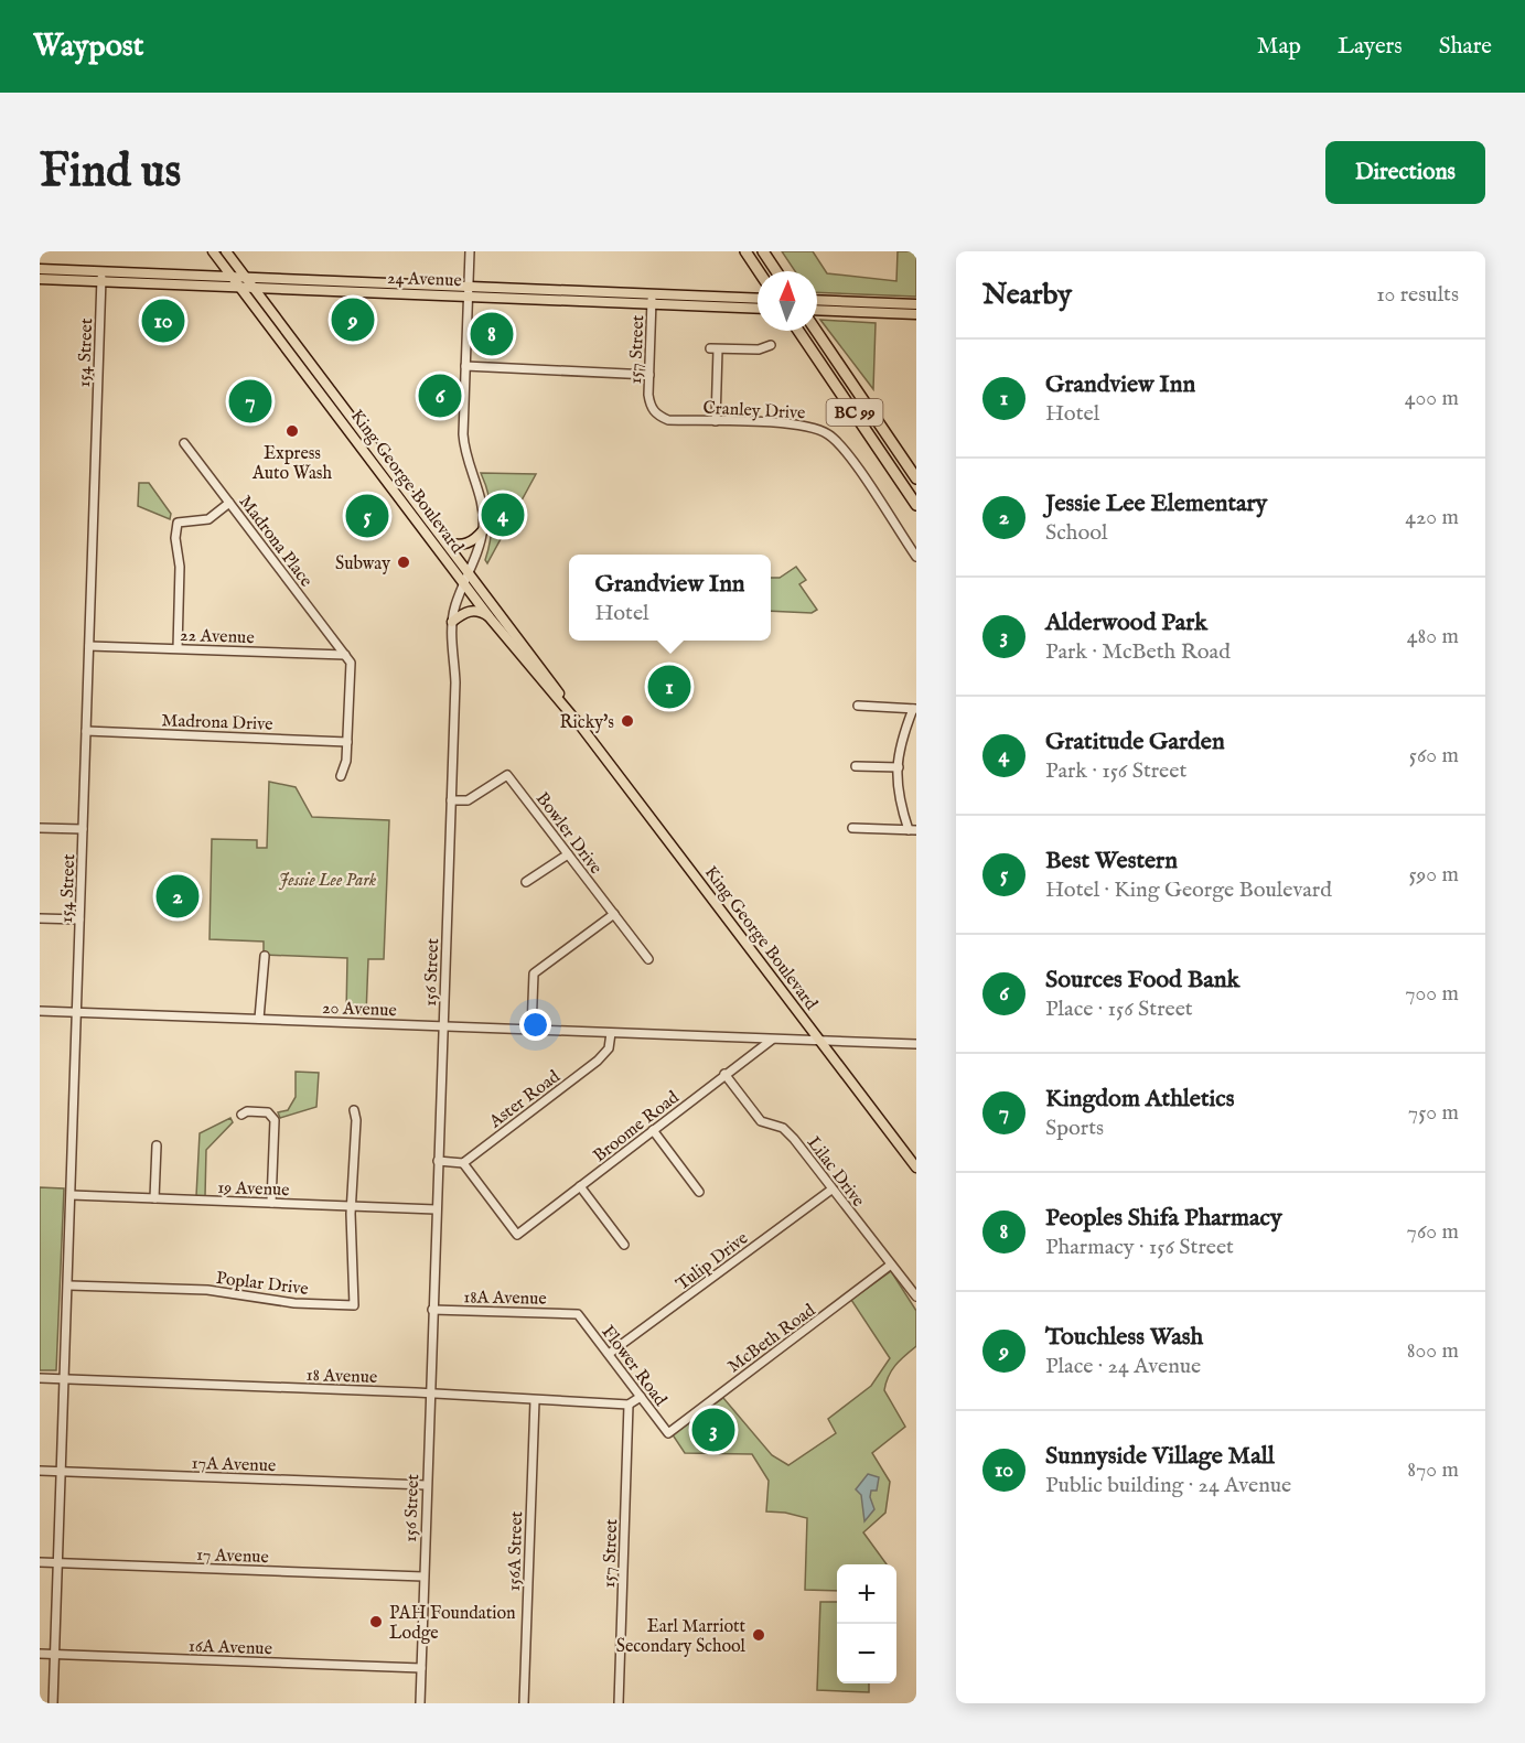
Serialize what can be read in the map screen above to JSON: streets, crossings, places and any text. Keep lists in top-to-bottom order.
{
  "streets": {
    "highway": ["BC 99"],
    "main road": ["24 Avenue", "King George Boulevard"],
    "street": [
      "157 Street",
      "154 Street",
      "Cranley Drive",
      "Madrona Place",
      "22 Avenue",
      "Madrona Drive",
      "Bowler Drive",
      "156 Street",
      "20 Avenue",
      "Aster Road",
      "Broome Road",
      "Lilac Drive",
      "19 Avenue",
      "Tulip Drive",
      "Poplar Drive",
      "18A Avenue",
      "McBeth Road",
      "Flower Road",
      "18 Avenue",
      "17A Avenue",
      "156A Street",
      "17 Avenue",
      "16A Avenue"
    ]
  },
  "crossings": [
    ["24 Avenue", "157 Street"],
    ["24 Avenue", "154 Street"],
    ["24 Avenue", "King George Boulevard"],
    ["24 Avenue", "156 Street"],
    ["157 Street", "Cranley Drive"],
    ["157 Street", "18 Avenue"],
    ["154 Street", "22 Avenue"],
    ["154 Street", "Madrona Drive"],
    ["154 Street", "20 Avenue"],
    ["154 Street", "19 Avenue"],
    ["154 Street", "Poplar Drive"],
    ["154 Street", "18 Avenue"],
    ["154 Street", "17A Avenue"],
    ["154 Street", "17 Avenue"],
    ["154 Street", "16A Avenue"],
    ["King George Boulevard", "156 Street"],
    ["King George Boulevard", "20 Avenue"],
    ["Madrona Place", "22 Avenue"],
    ["Bowler Drive", "156 Street"],
    ["156 Street", "20 Avenue"],
    ["156 Street", "19 Avenue"],
    ["156 Street", "18A Avenue"],
    ["156 Street", "18 Avenue"],
    ["156 Street", "17A Avenue"],
    ["156 Street", "17 Avenue"],
    ["156 Street", "16A Avenue"],
    ["20 Avenue", "Aster Road"],
    ["20 Avenue", "Broome Road"],
    ["Aster Road", "Broome Road"],
    ["Broome Road", "Lilac Drive"],
    ["Lilac Drive", "Tulip Drive"],
    ["Lilac Drive", "McBeth Road"],
    ["19 Avenue", "Poplar Drive"],
    ["Tulip Drive", "Flower Road"],
    ["18A Avenue", "Flower Road"],
    ["McBeth Road", "Flower Road"],
    ["18 Avenue", "156A Street"]
  ],
  "parks": ["Jessie Lee Park"],
  "places": [
    "Express Auto Wash",
    "Subway",
    "Ricky's",
    "PAH Foundation Lodge",
    "Earl Marriott Secondary School"
  ],
  "north": "top",
  "page": {
    "header": "Waypost",
    "nav": ["Map", "Layers", "Share"],
    "buttons": "Directions",
    "title": "Find us",
    "heading": ["Nearby", "10 results"],
    "pins": [
      "9",
      "10",
      "8",
      "6",
      "7",
      "4",
      "5",
      "1",
      "2",
      "3"
    ],
    "list": [
      {
        "mark": "1",
        "name": "Grandview Inn",
        "note": "Hotel",
        "value": "400 m"
      },
      {
        "mark": "2",
        "name": "Jessie Lee Elementary",
        "note": "School",
        "value": "420 m"
      },
      {
        "mark": "3",
        "name": "Alderwood Park",
        "note": "Park · McBeth Road",
        "value": "480 m"
      },
      {
        "mark": "4",
        "name": "Gratitude Garden",
        "note": "Park · 156 Street",
        "value": "560 m"
      },
      {
        "mark": "5",
        "name": "Best Western",
        "note": "Hotel · King George Boulevard",
        "value": "590 m"
      },
      {
        "mark": "6",
        "name": "Sources Food Bank",
        "note": "Place · 156 Street",
        "value": "700 m"
      },
      {
        "mark": "7",
        "name": "Kingdom Athletics",
        "note": "Sports",
        "value": "750 m"
      },
      {
        "mark": "8",
        "name": "Peoples Shifa Pharmacy",
        "note": "Pharmacy · 156 Street",
        "value": "760 m"
      },
      {
        "mark": "9",
        "name": "Touchless Wash",
        "note": "Place · 24 Avenue",
        "value": "800 m"
      },
      {
        "mark": "10",
        "name": "Sunnyside Village Mall",
        "note": "Public building · 24 Avenue",
        "value": "870 m"
      }
    ],
    "popup": ["Grandview Inn", "Hotel"],
    "map_buttons": ["+", "−"]
  }
}
